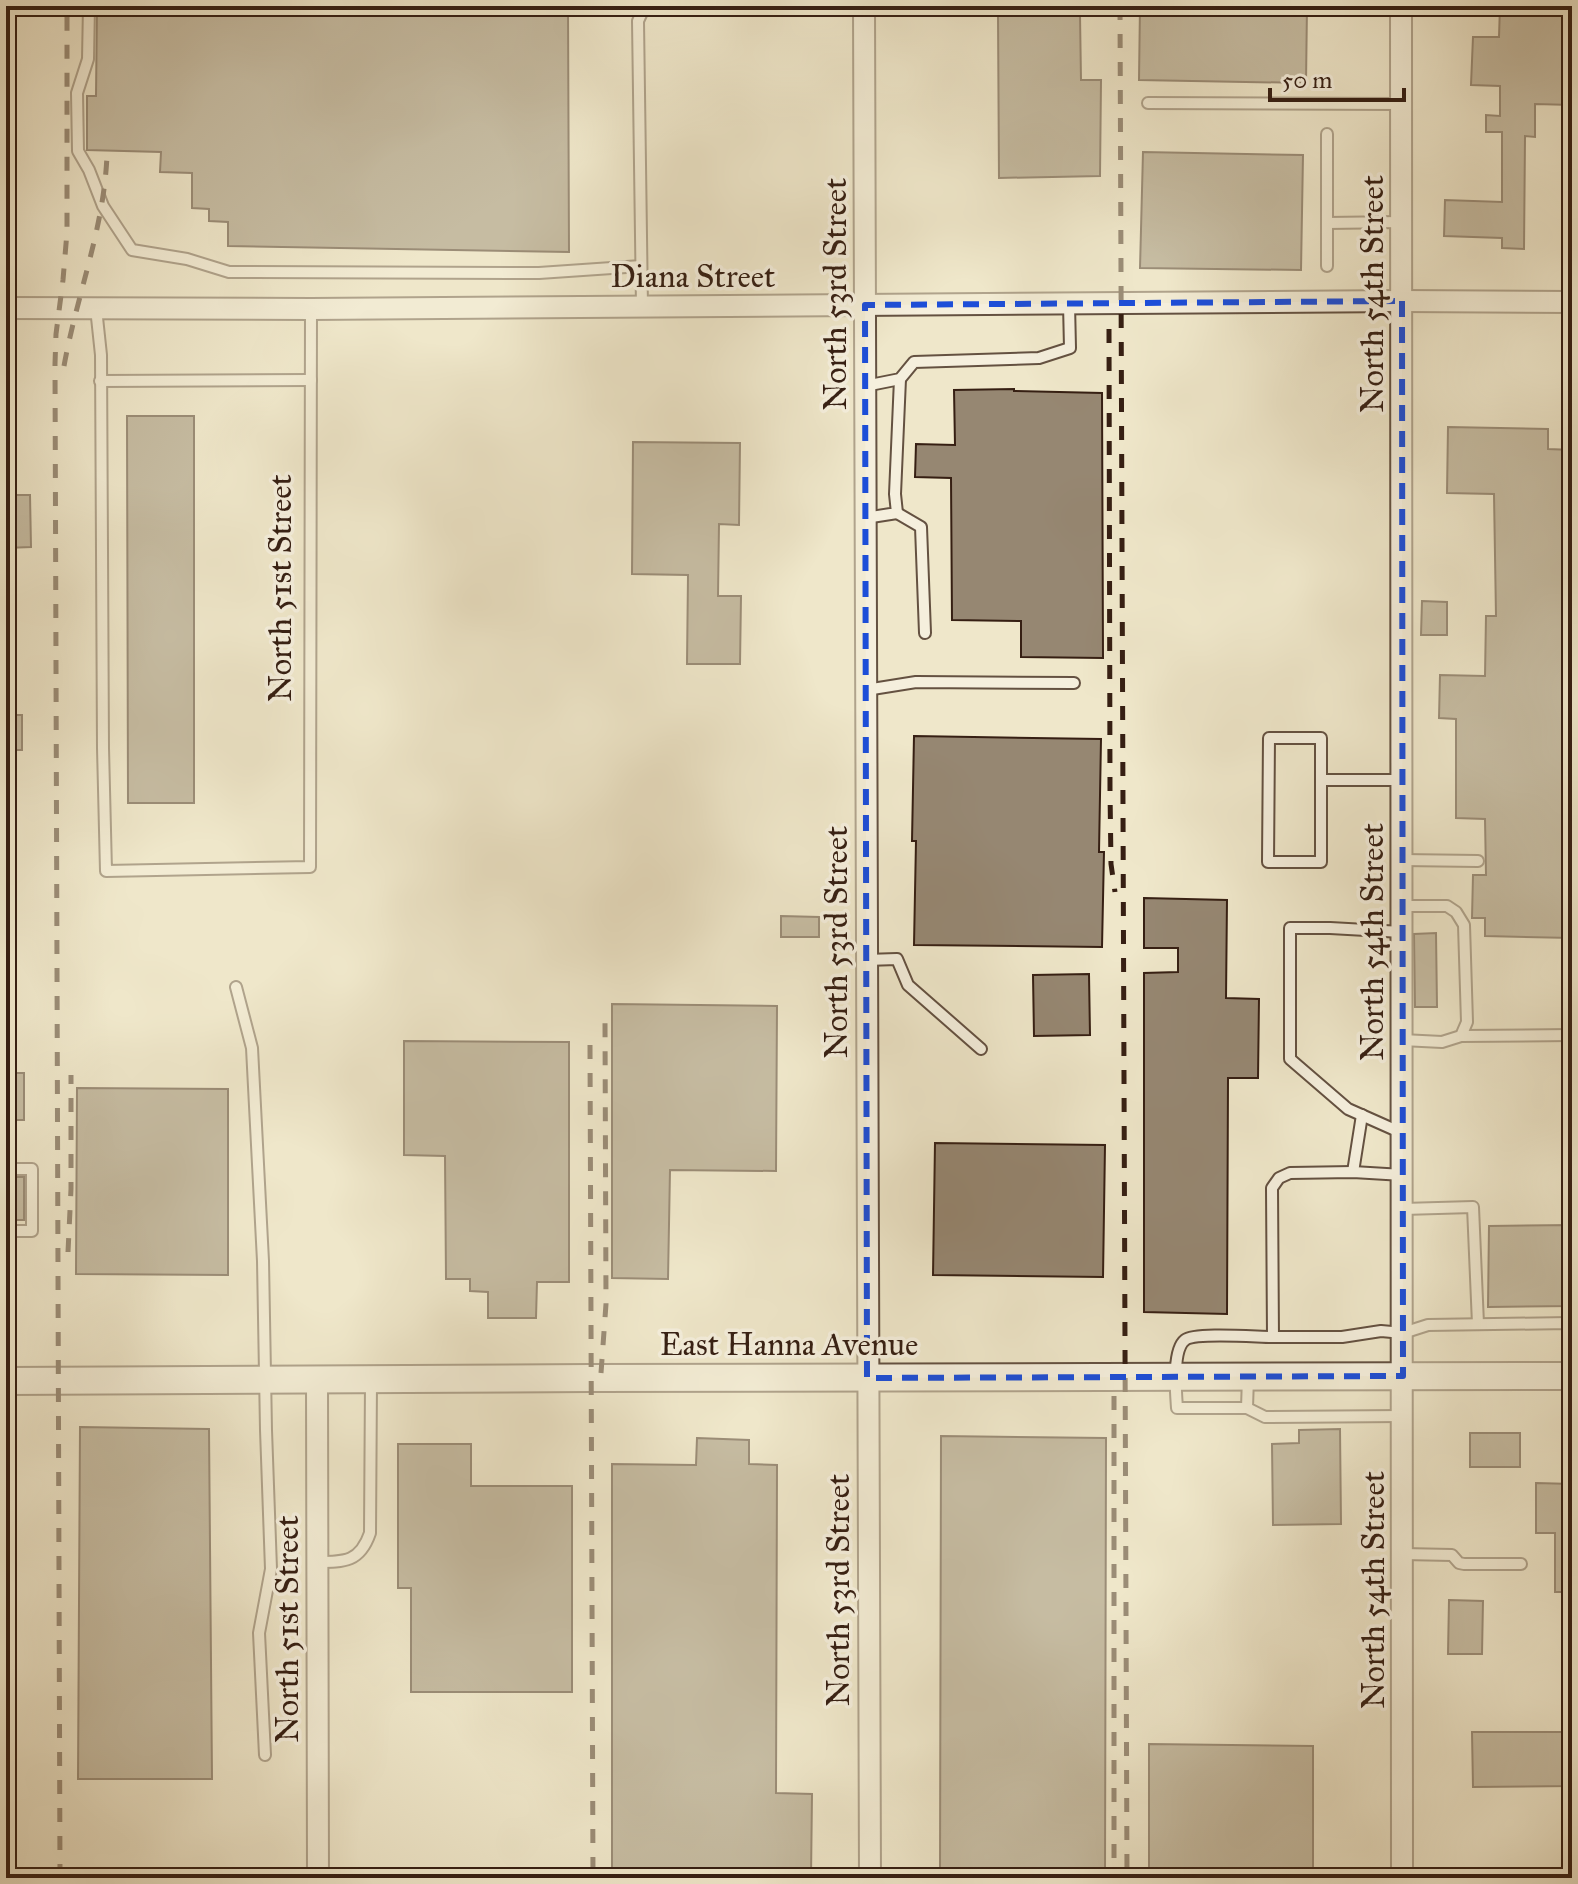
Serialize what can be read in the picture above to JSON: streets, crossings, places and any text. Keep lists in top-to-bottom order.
{
  "streets": {
    "street": [
      "Diana Street",
      "North 53rd Street",
      "North 54th Street",
      "North 51st Street",
      "East Hanna Avenue"
    ]
  },
  "crossings": [
    ["Diana Street", "North 53rd Street"],
    ["Diana Street", "North 54th Street"],
    ["Diana Street", "North 51st Street"],
    ["North 53rd Street", "East Hanna Avenue"],
    ["North 54th Street", "East Hanna Avenue"],
    ["North 51st Street", "East Hanna Avenue"]
  ],
  "scale_bar": "50 m"
}
